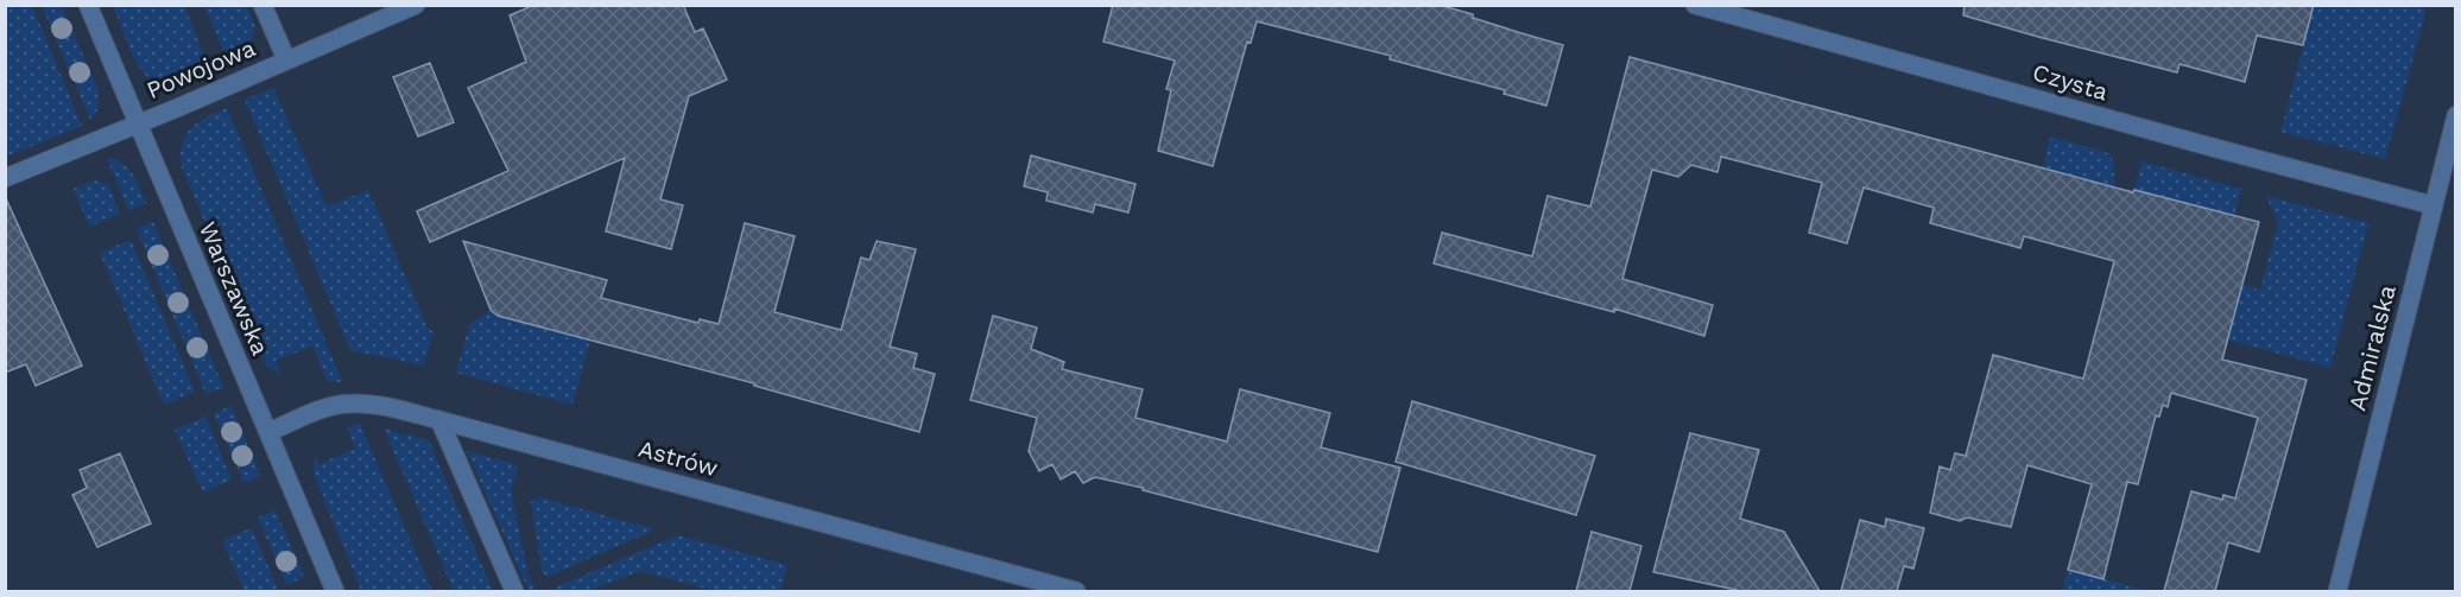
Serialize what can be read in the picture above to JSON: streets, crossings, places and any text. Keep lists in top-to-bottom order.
{
  "streets": {
    "street": [
      "Powojowa",
      "Czysta",
      "Warszawska",
      "Admiralska",
      "Astrów"
    ]
  },
  "crossings": [
    ["Powojowa", "Warszawska"],
    ["Czysta", "Admiralska"],
    ["Warszawska", "Astrów"]
  ]
}
